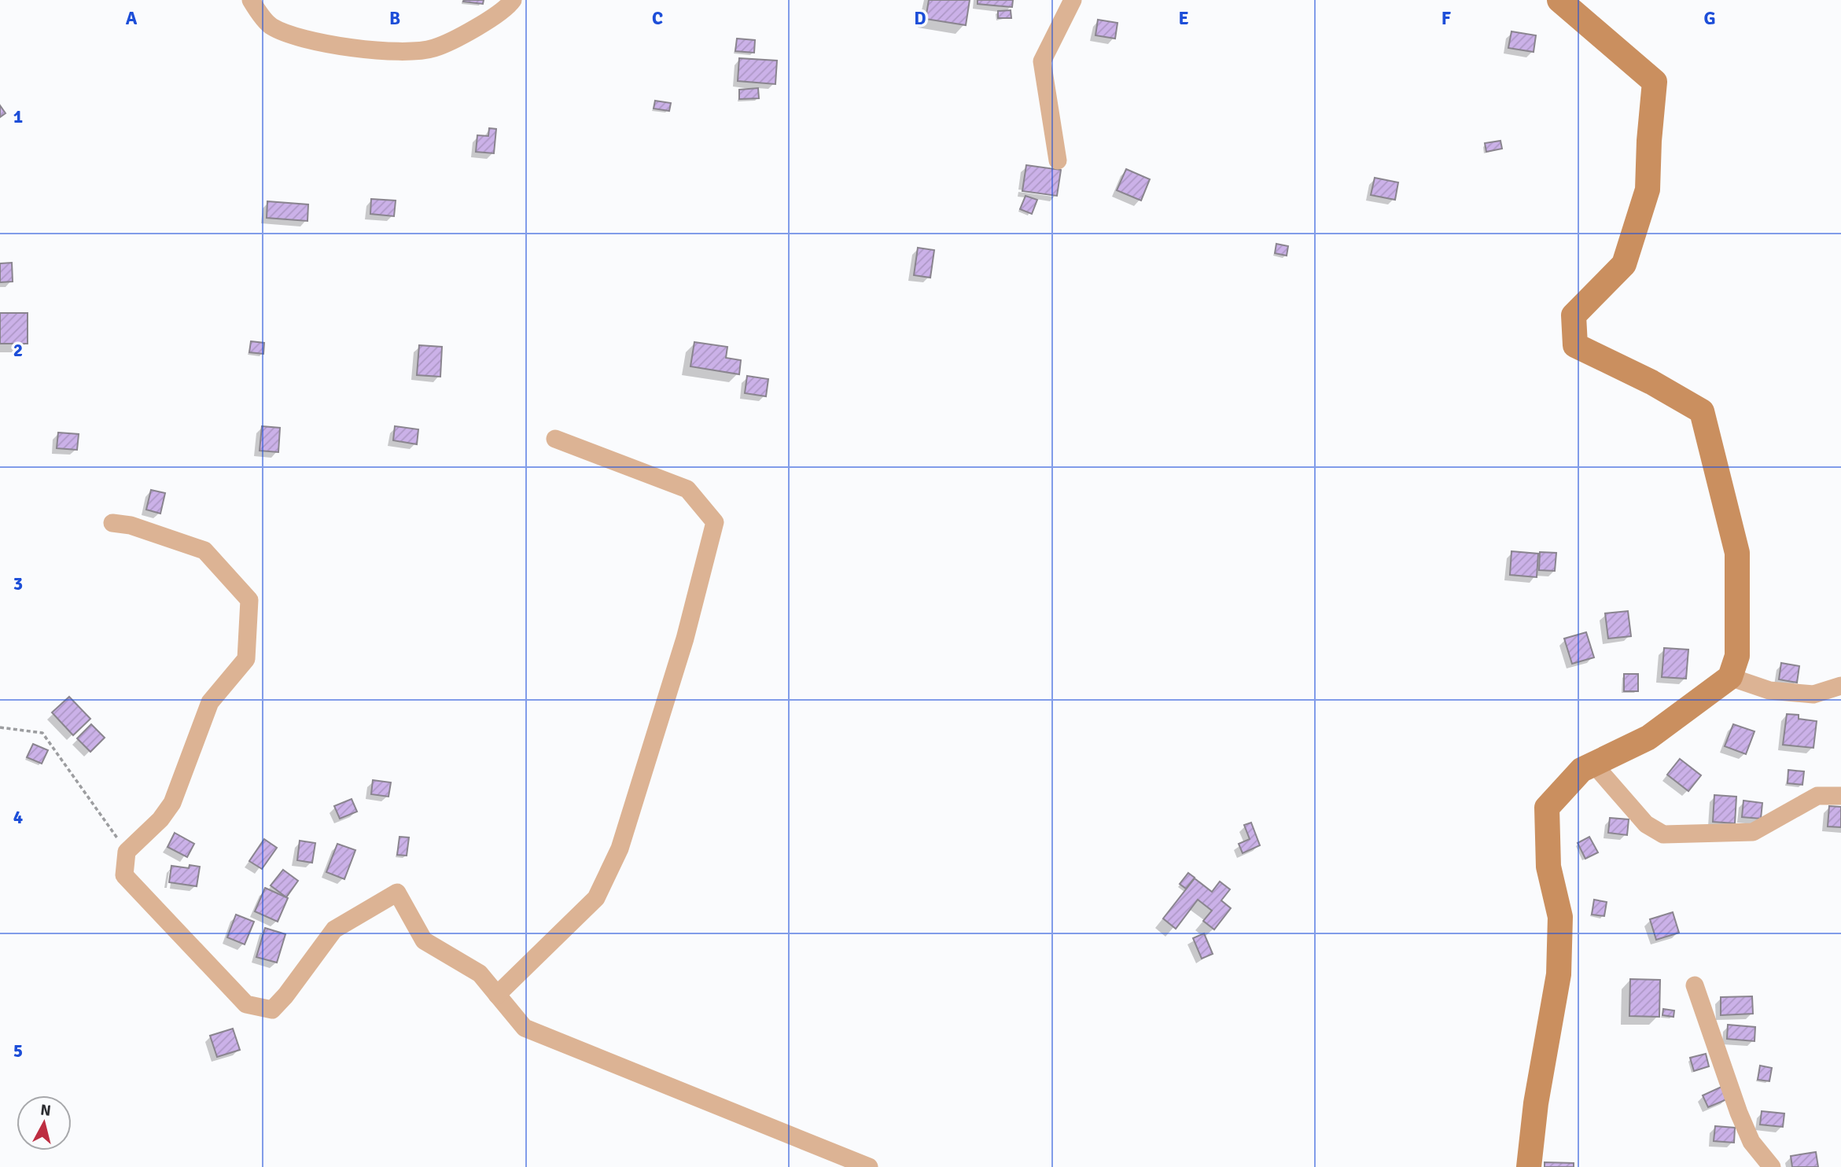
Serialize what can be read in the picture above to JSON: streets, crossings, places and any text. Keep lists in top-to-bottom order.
{
  "north": "top",
  "grid": {
    "columns": [
      "A",
      "B",
      "C",
      "D",
      "E",
      "F",
      "G"
    ],
    "rows": [
      "1",
      "2",
      "3",
      "4",
      "5"
    ]
  }
}
